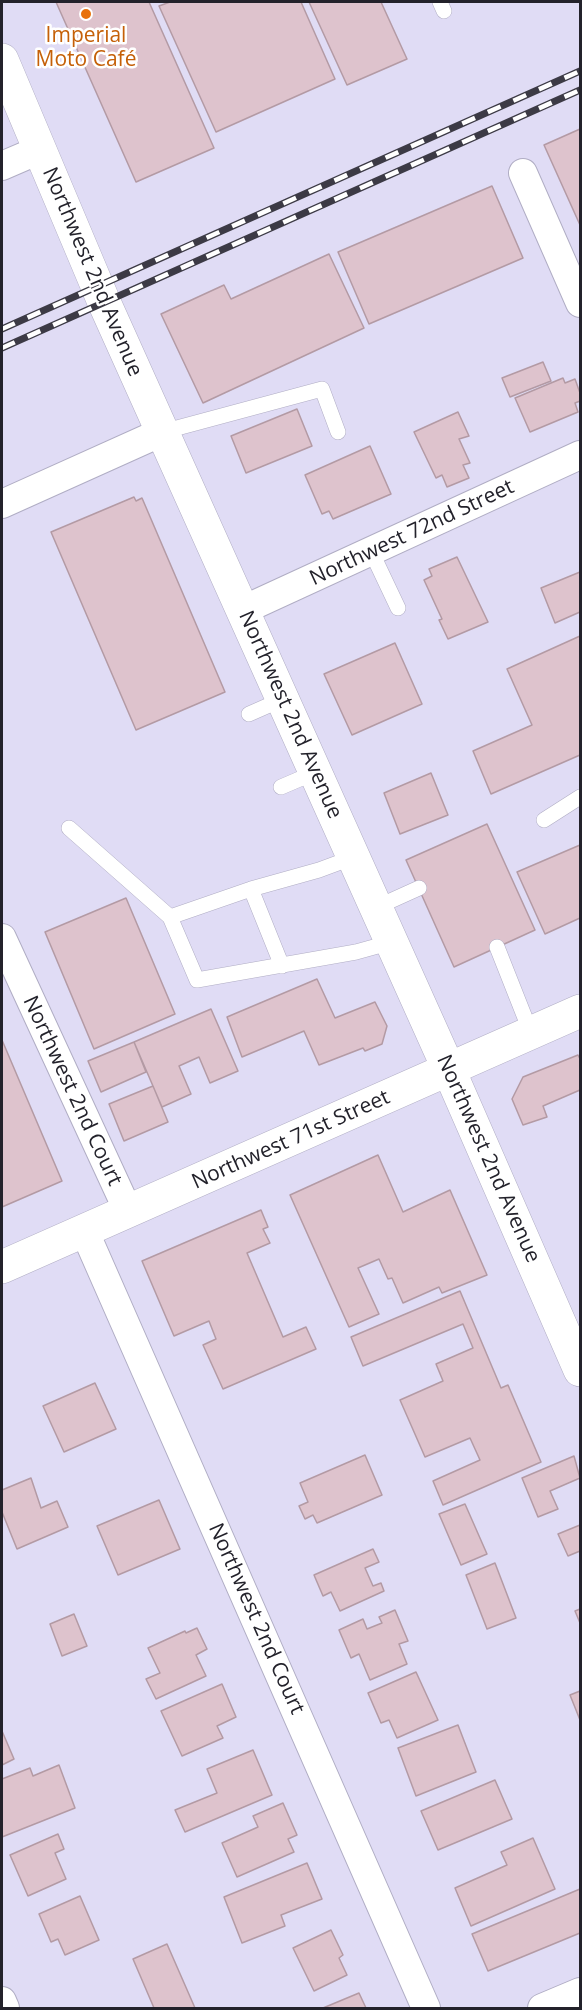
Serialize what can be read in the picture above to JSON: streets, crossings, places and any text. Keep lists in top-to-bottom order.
{
  "streets": {
    "street": [
      "Northwest 2nd Avenue",
      "Northwest 72nd Street",
      "Northwest 2nd Court",
      "Northwest 71st Street"
    ]
  },
  "crossings": [
    ["Northwest 2nd Avenue", "Northwest 72nd Street"],
    ["Northwest 2nd Avenue", "Northwest 71st Street"],
    ["Northwest 2nd Court", "Northwest 71st Street"]
  ],
  "places": ["Imperial Moto Café"]
}
